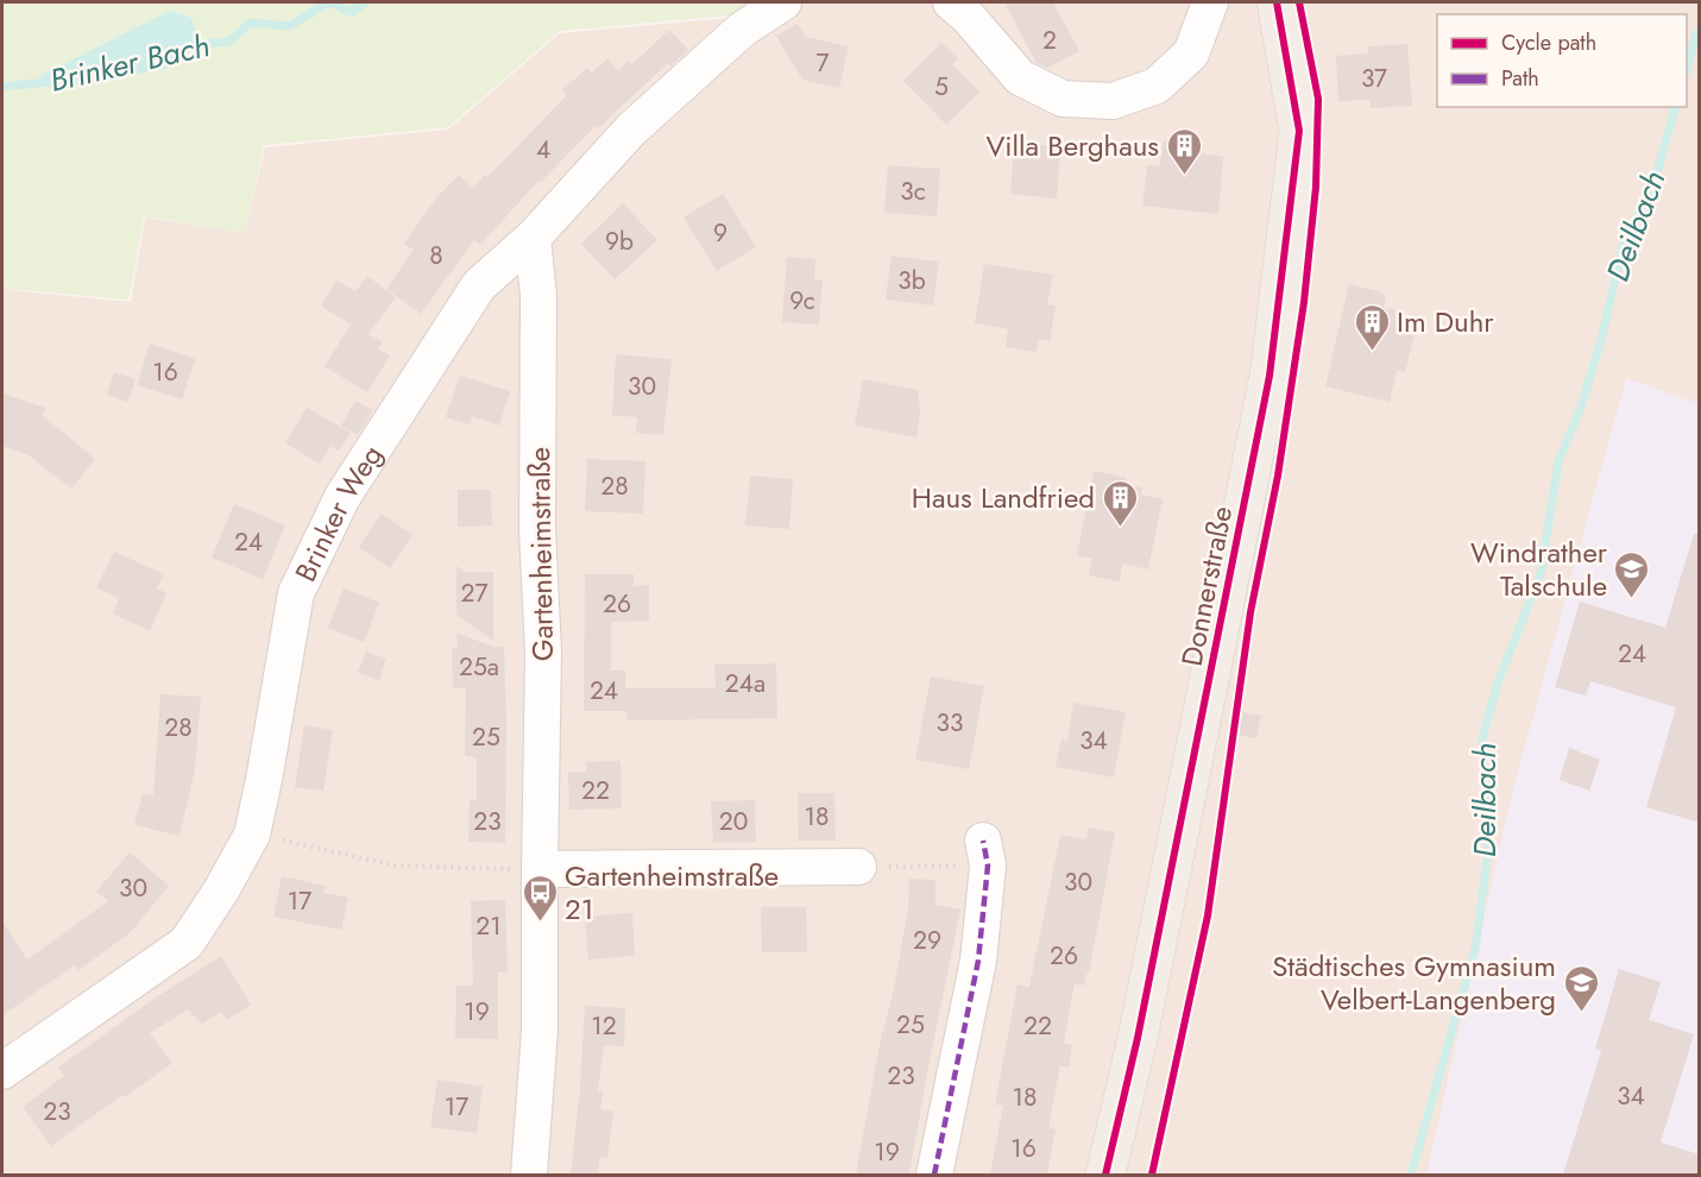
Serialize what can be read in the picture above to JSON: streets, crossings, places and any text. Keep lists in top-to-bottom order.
{
  "streets": {
    "main road": ["Donnerstraße"],
    "street": ["Brinker Weg", "Gartenheimstraße"]
  },
  "crossings": [
    ["Brinker Weg", "Gartenheimstraße"]
  ],
  "water": ["Brinker Bach", "Deilbach"],
  "places": {
    "building": ["Villa Berghaus", "Im Duhr", "Haus Landfried"],
    "school or university": ["Windrather Talschule", "Städtisches Gymnasium Velbert-Langenberg"],
    "bus stop": ["Gartenheimstraße 21"]
  },
  "house_numbers": [
    "2",
    "7",
    "37",
    "5",
    "4",
    "3c",
    "9",
    "9b",
    "8",
    "3b",
    "9c",
    "16",
    "30",
    "28",
    "24",
    "27",
    "26",
    "24",
    "25a",
    "24a",
    "24",
    "33",
    "28",
    "25",
    "34",
    "22",
    "18",
    "23",
    "20",
    "30",
    "30",
    "17",
    "21",
    "29",
    "26",
    "19",
    "25",
    "12",
    "22",
    "23",
    "34",
    "18",
    "17",
    "23",
    "16",
    "19"
  ],
  "legend": ["Cycle path", "Path"]
}
